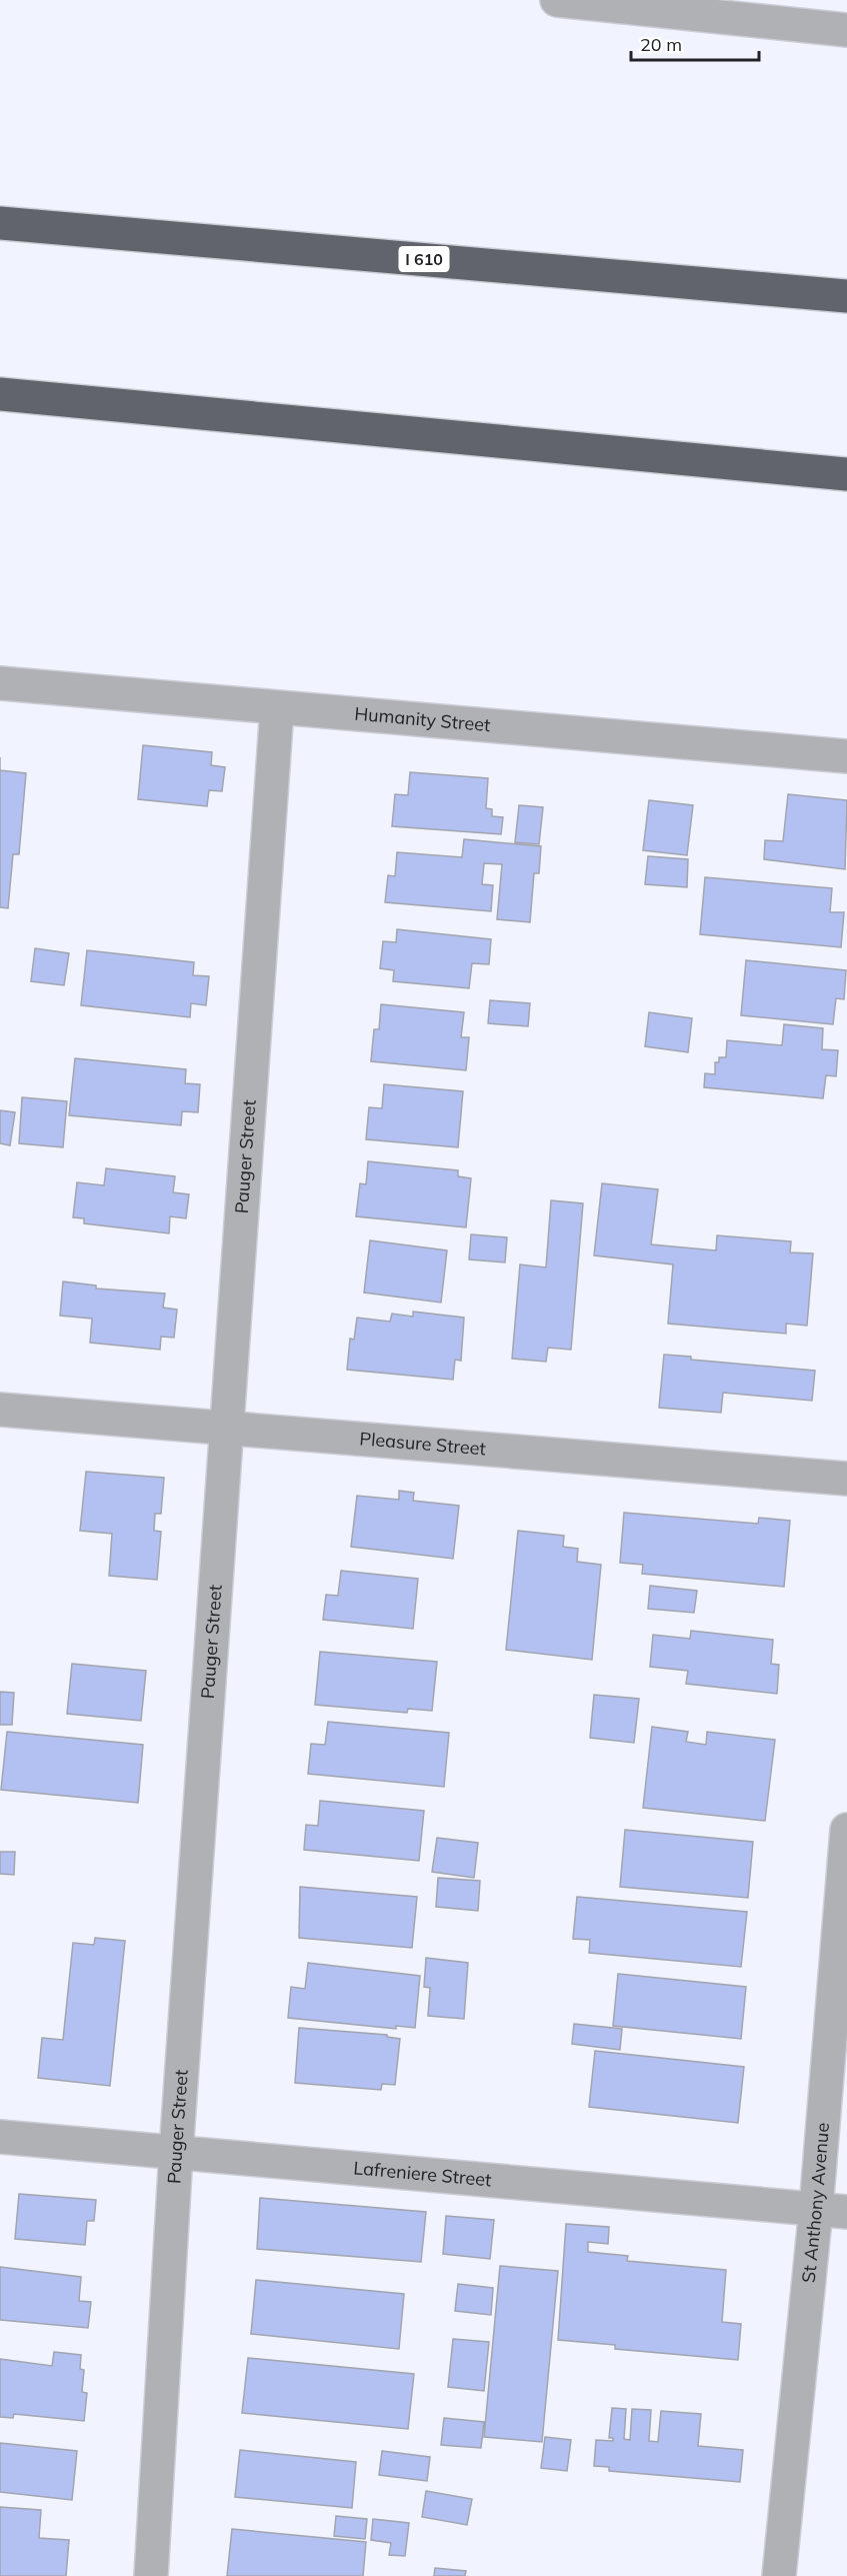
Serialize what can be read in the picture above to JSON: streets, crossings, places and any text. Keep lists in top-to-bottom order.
{
  "streets": {
    "highway": ["I 610"],
    "street": [
      "Humanity Street",
      "Pauger Street",
      "Pleasure Street",
      "Lafreniere Street",
      "St Anthony Avenue"
    ]
  },
  "crossings": [
    ["Humanity Street", "Pauger Street"],
    ["Pauger Street", "Pleasure Street"],
    ["Pauger Street", "Lafreniere Street"],
    ["Lafreniere Street", "St Anthony Avenue"]
  ],
  "scale_bar": "20 m"
}
